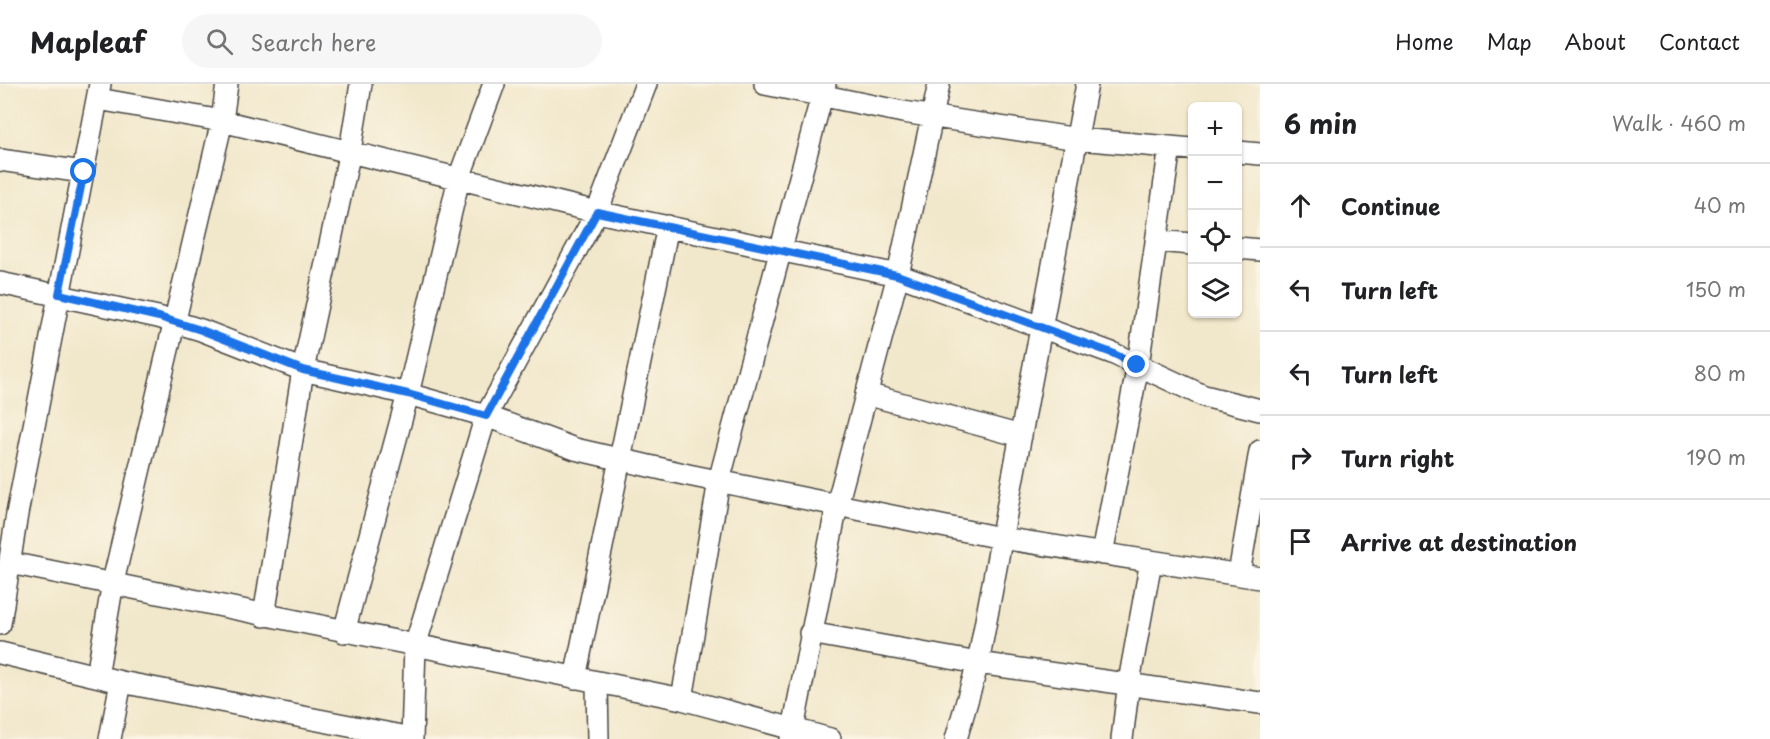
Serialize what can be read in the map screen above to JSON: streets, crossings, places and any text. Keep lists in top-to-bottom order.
{
  "page": {
    "header": "Mapleaf",
    "search": "Search here",
    "nav": [
      "Home",
      "Map",
      "About",
      "Contact"
    ],
    "heading": ["6 min", "Walk · 460 m"],
    "map_buttons": ["+", "−"],
    "list": [
      ["Continue", "40 m"],
      ["Turn left", "150 m"],
      ["Turn left", "80 m"],
      ["Turn right", "190 m"],
      "Arrive at destination"
    ]
  }
}
